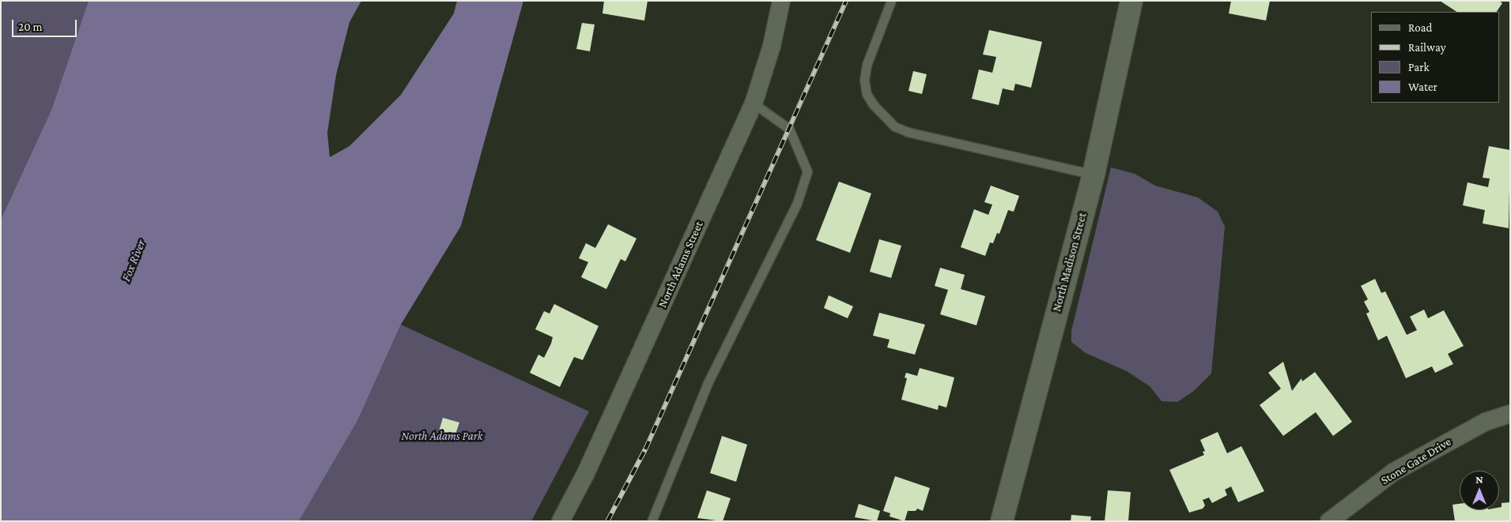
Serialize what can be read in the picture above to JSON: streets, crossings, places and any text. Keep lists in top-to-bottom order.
{
  "streets": {
    "street": ["North Madison Street", "North Adams Street", "Stone Gate Drive"]
  },
  "water": ["Fox River"],
  "parks": ["North Adams Park"],
  "legend": [
    "Road",
    "Railway",
    "Park",
    "Water"
  ],
  "scale_bar": "20 m",
  "north": "top"
}
